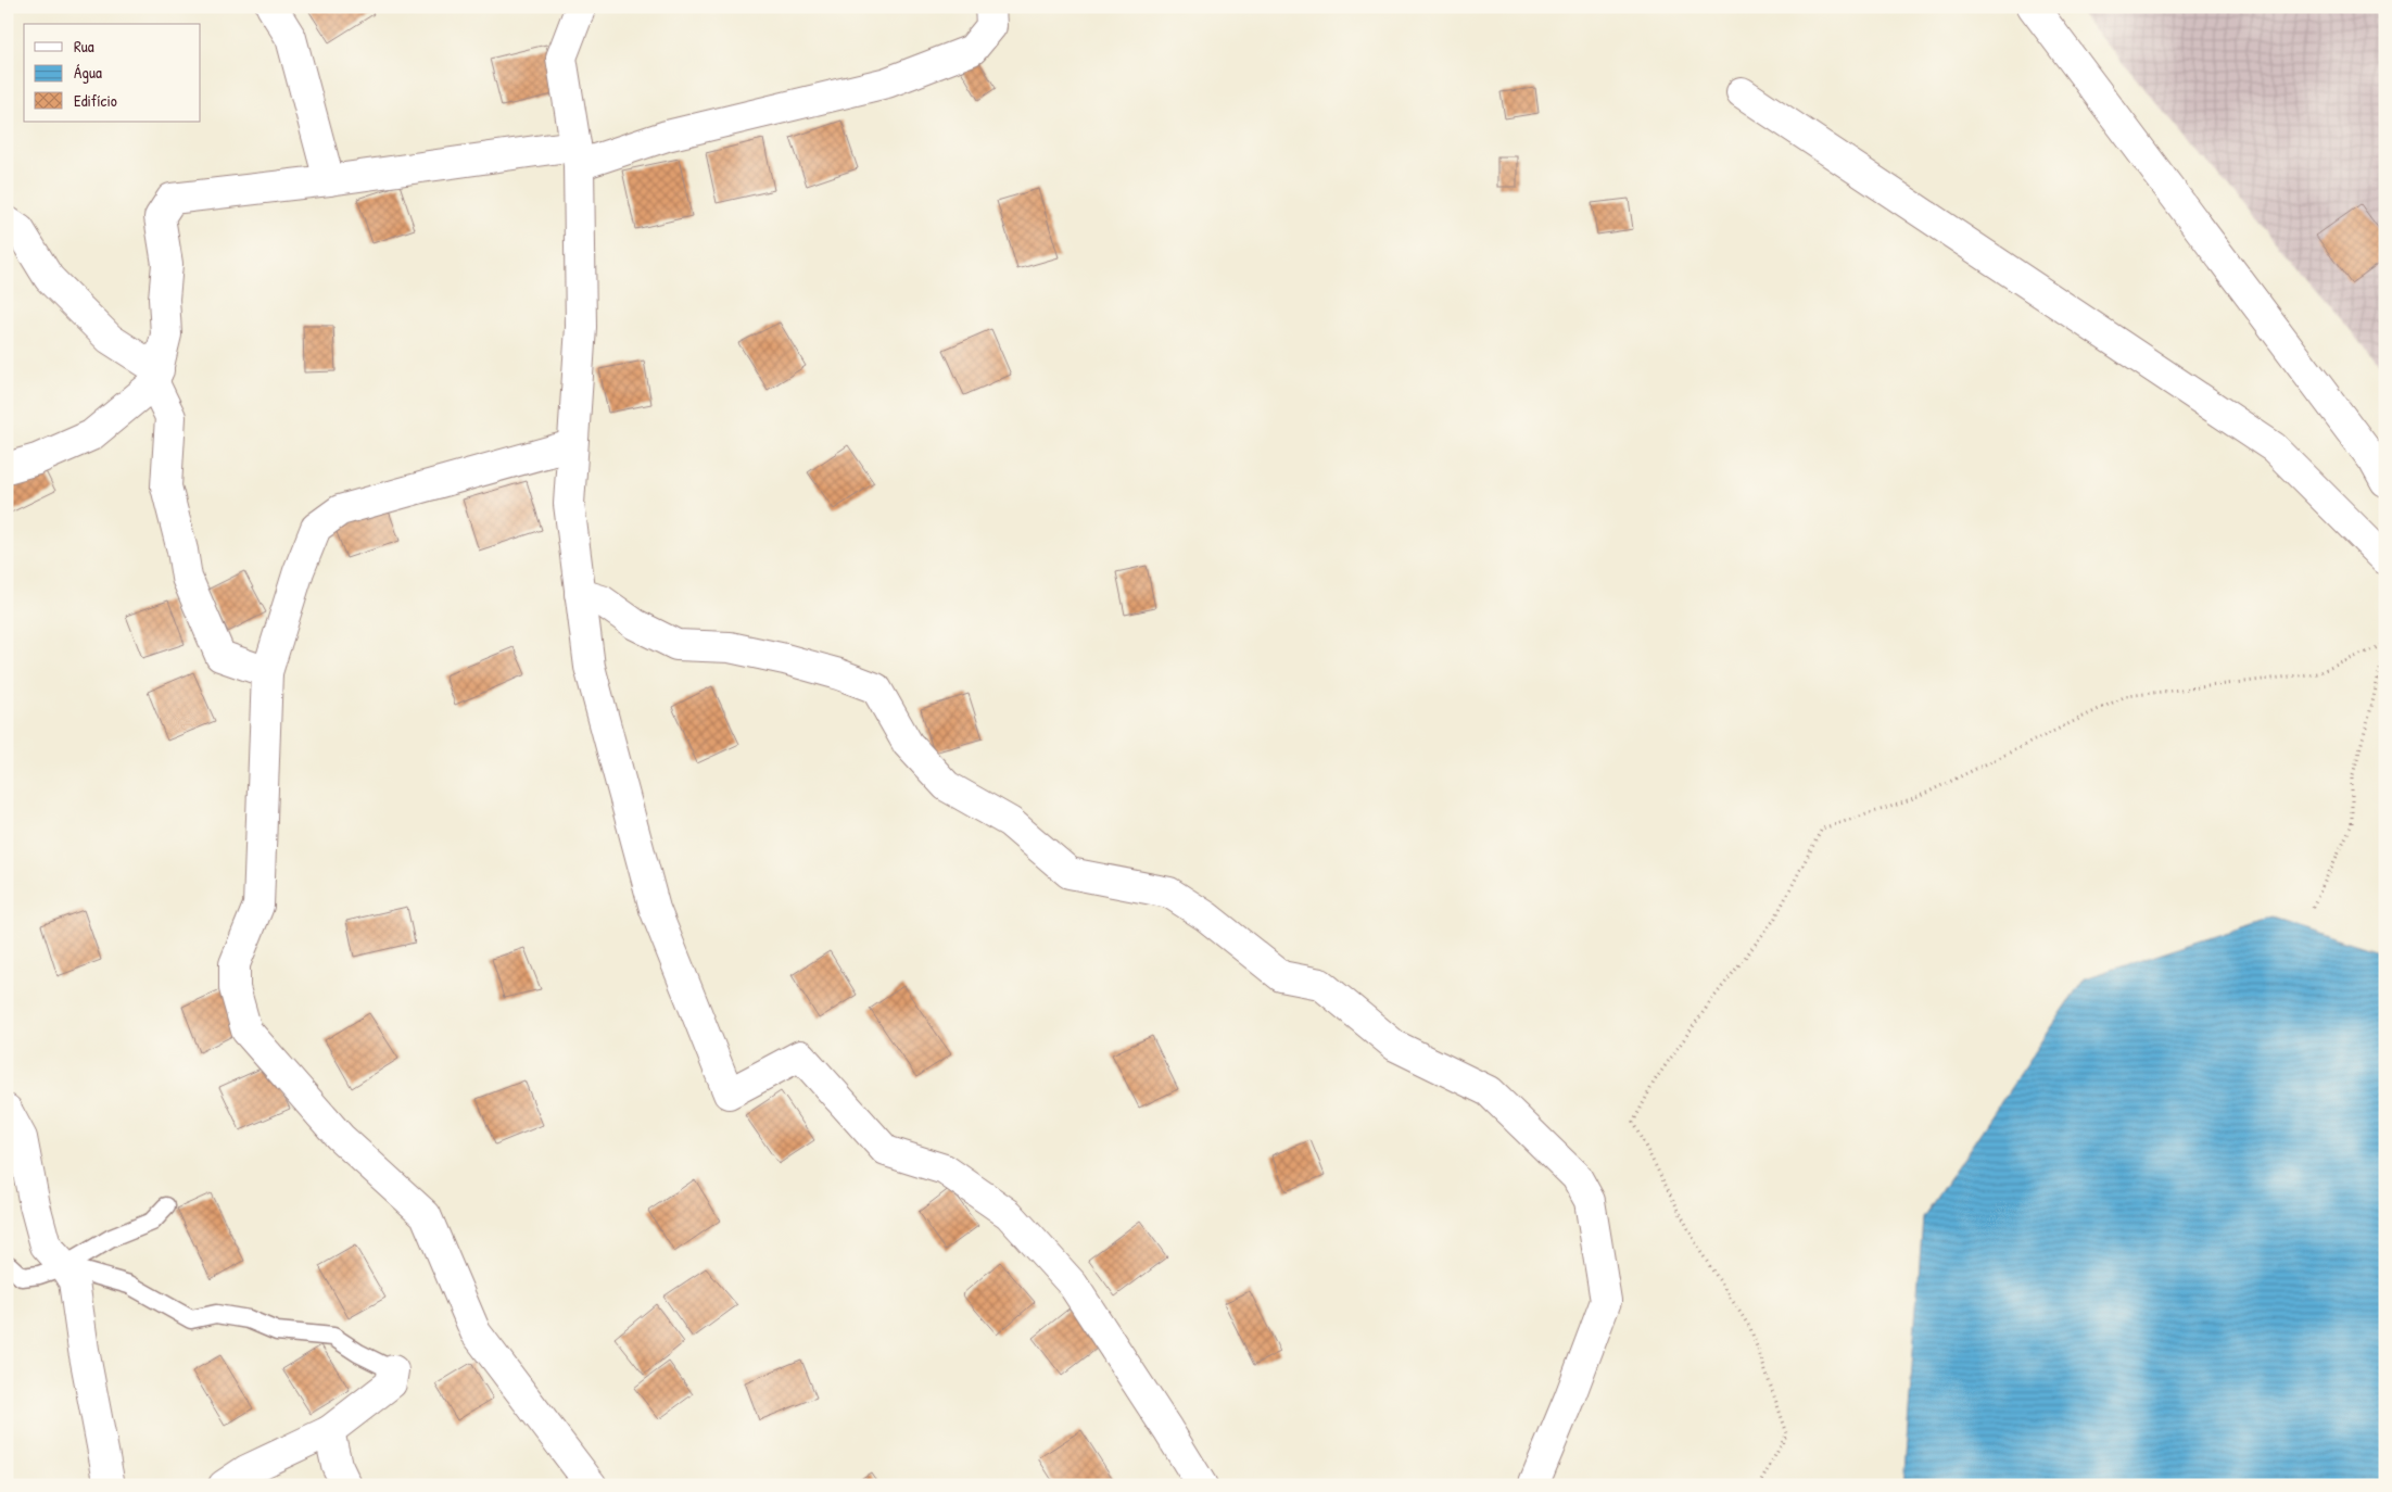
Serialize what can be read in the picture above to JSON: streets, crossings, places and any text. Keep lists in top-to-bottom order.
{
  "legend": ["Rua", "Água", "Edifício"]
}
